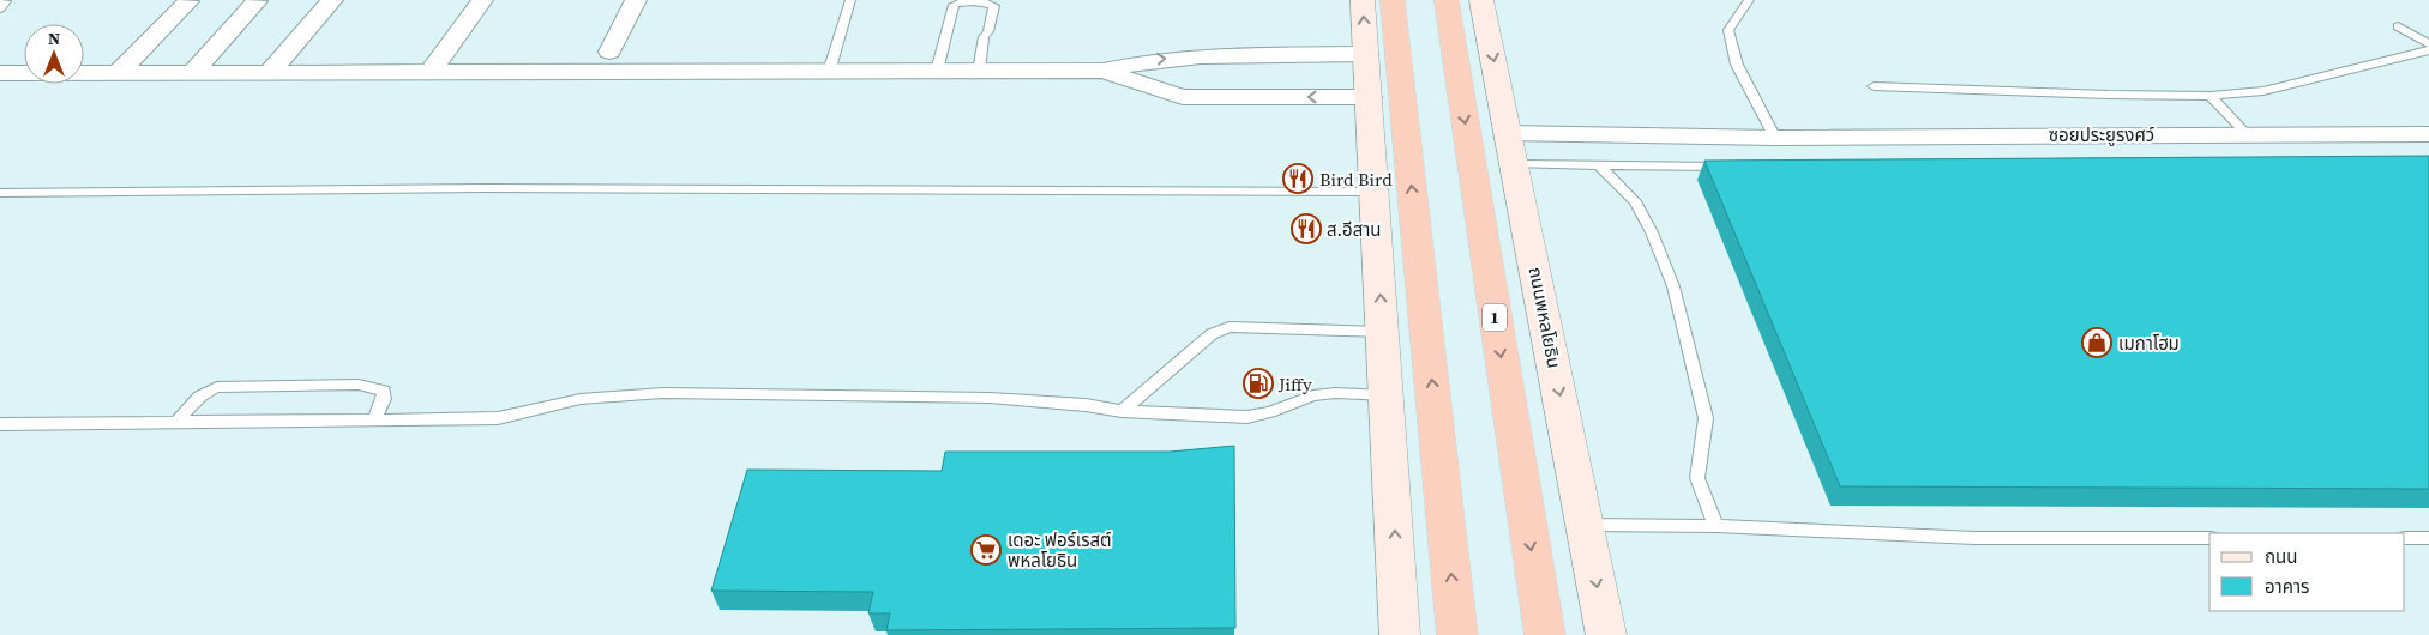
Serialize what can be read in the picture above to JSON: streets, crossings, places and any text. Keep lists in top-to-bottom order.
{
  "streets": {
    "highway": ["1"],
    "main road": ["ถนนพหลโยธิน"],
    "street": ["ซอยประยูรงศว์"]
  },
  "crossings": [
    ["ซอยประยูรงศว์", "ถนนพหลโยธิน"]
  ],
  "places": {
    "restaurant": ["Bird Bird", "ส.อีสาน"],
    "shop": ["เมกาโฮม"],
    "fuel station": ["Jiffy"],
    "supermarket": ["เดอะ ฟอร์เรสต์ พหลโยธิน"]
  },
  "legend": ["ถนน", "อาคาร"],
  "north": "top"
}
